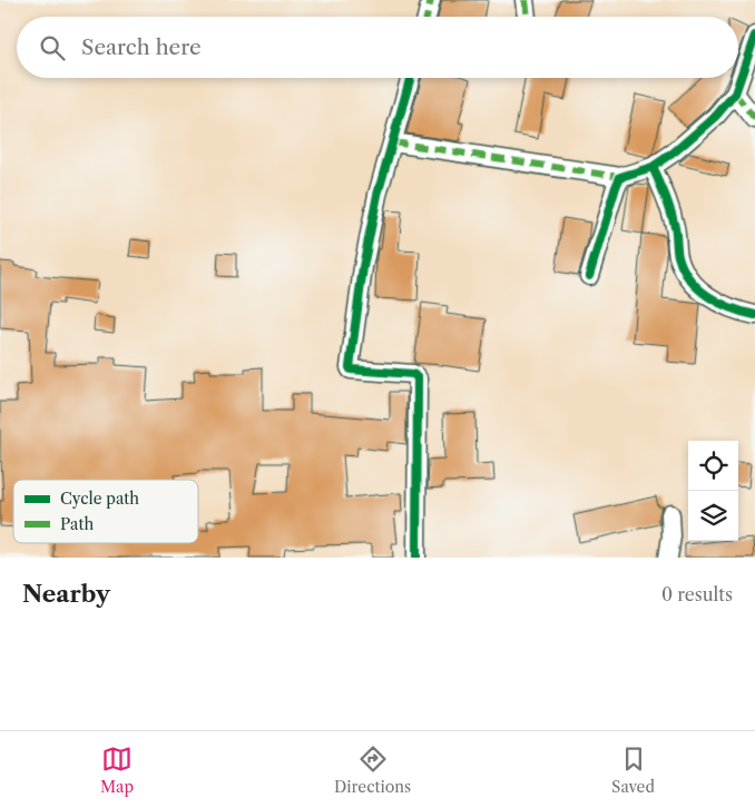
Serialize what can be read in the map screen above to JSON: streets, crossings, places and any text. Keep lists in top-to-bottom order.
{
  "legend": ["Cycle path", "Path"],
  "page": {
    "search": "Search here",
    "heading": ["Nearby", "0 results"],
    "nav": ["Map", "Directions", "Saved"]
  }
}
